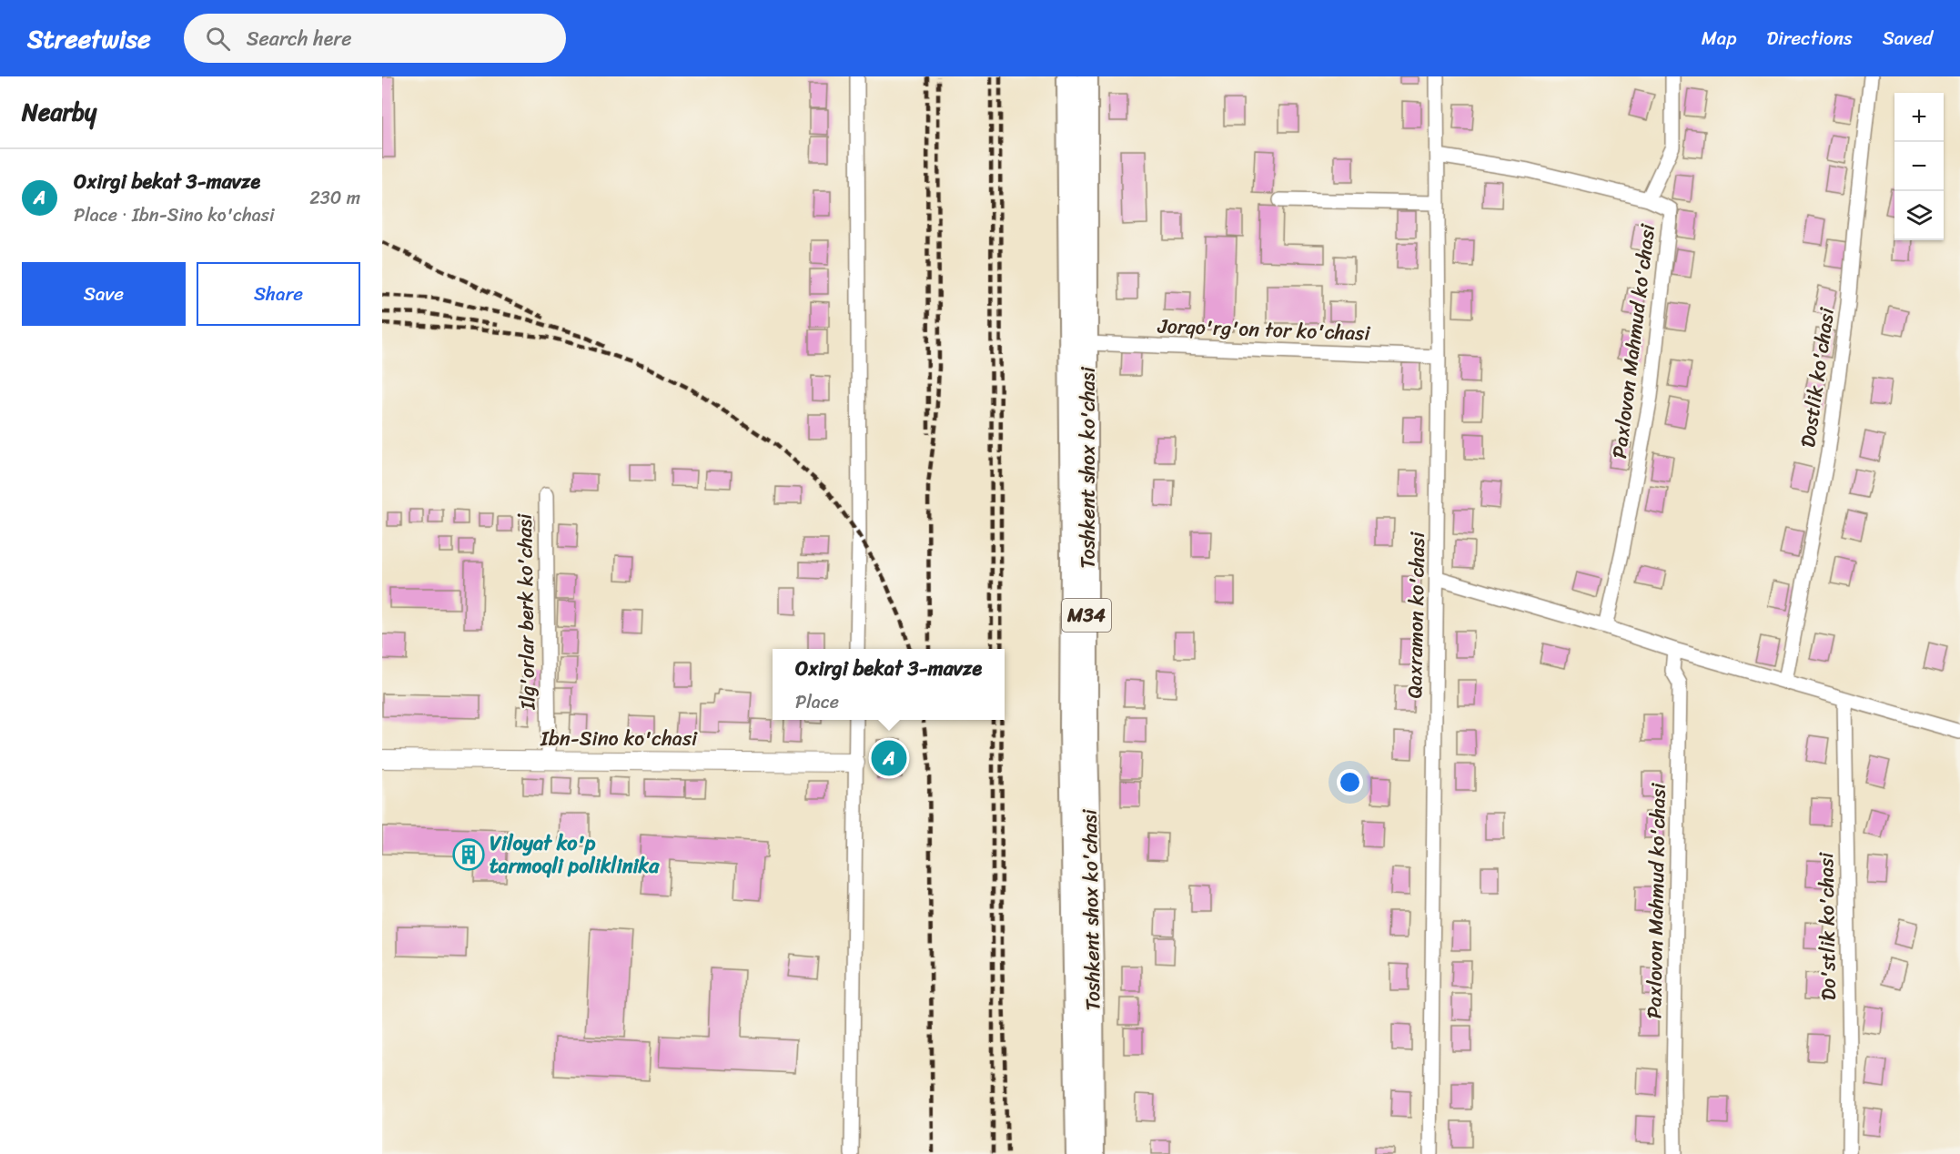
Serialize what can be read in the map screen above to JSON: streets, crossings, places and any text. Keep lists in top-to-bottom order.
{
  "streets": {
    "highway": ["Toshkent shox ko'chasi", "M34"],
    "main road": ["Ibn-Sino ko'chasi"],
    "street": [
      "Jorqo'rg'on tor ko'chasi",
      "Paxlovon Mahmud ko'chasi",
      "Dostlik ko'chasi",
      "Ilg'orlar berk ko'chasi",
      "Qaxramon ko'chasi",
      "Do'stlik ko'chasi"
    ]
  },
  "crossings": [
    ["Jorqo'rg'on tor ko'chasi", "Toshkent shox ko'chasi"],
    ["Jorqo'rg'on tor ko'chasi", "Qaxramon ko'chasi"],
    ["Ilg'orlar berk ko'chasi", "Ibn-Sino ko'chasi"]
  ],
  "places": {
    "building": ["Viloyat ko'p tarmoqli poliklinika"]
  },
  "page": {
    "header": "Streetwise",
    "search": "Search here",
    "nav": ["Map", "Directions", "Saved"],
    "heading": "Nearby",
    "map_buttons": ["+", "−"],
    "list": [
      {
        "mark": "A",
        "name": "Oxirgi bekat 3-mavze",
        "note": "Place · Ibn-Sino ko'chasi",
        "value": "230 m"
      }
    ],
    "buttons": ["Save", "Share"],
    "popup": ["Oxirgi bekat 3-mavze", "Place"],
    "pins": "A"
  }
}
